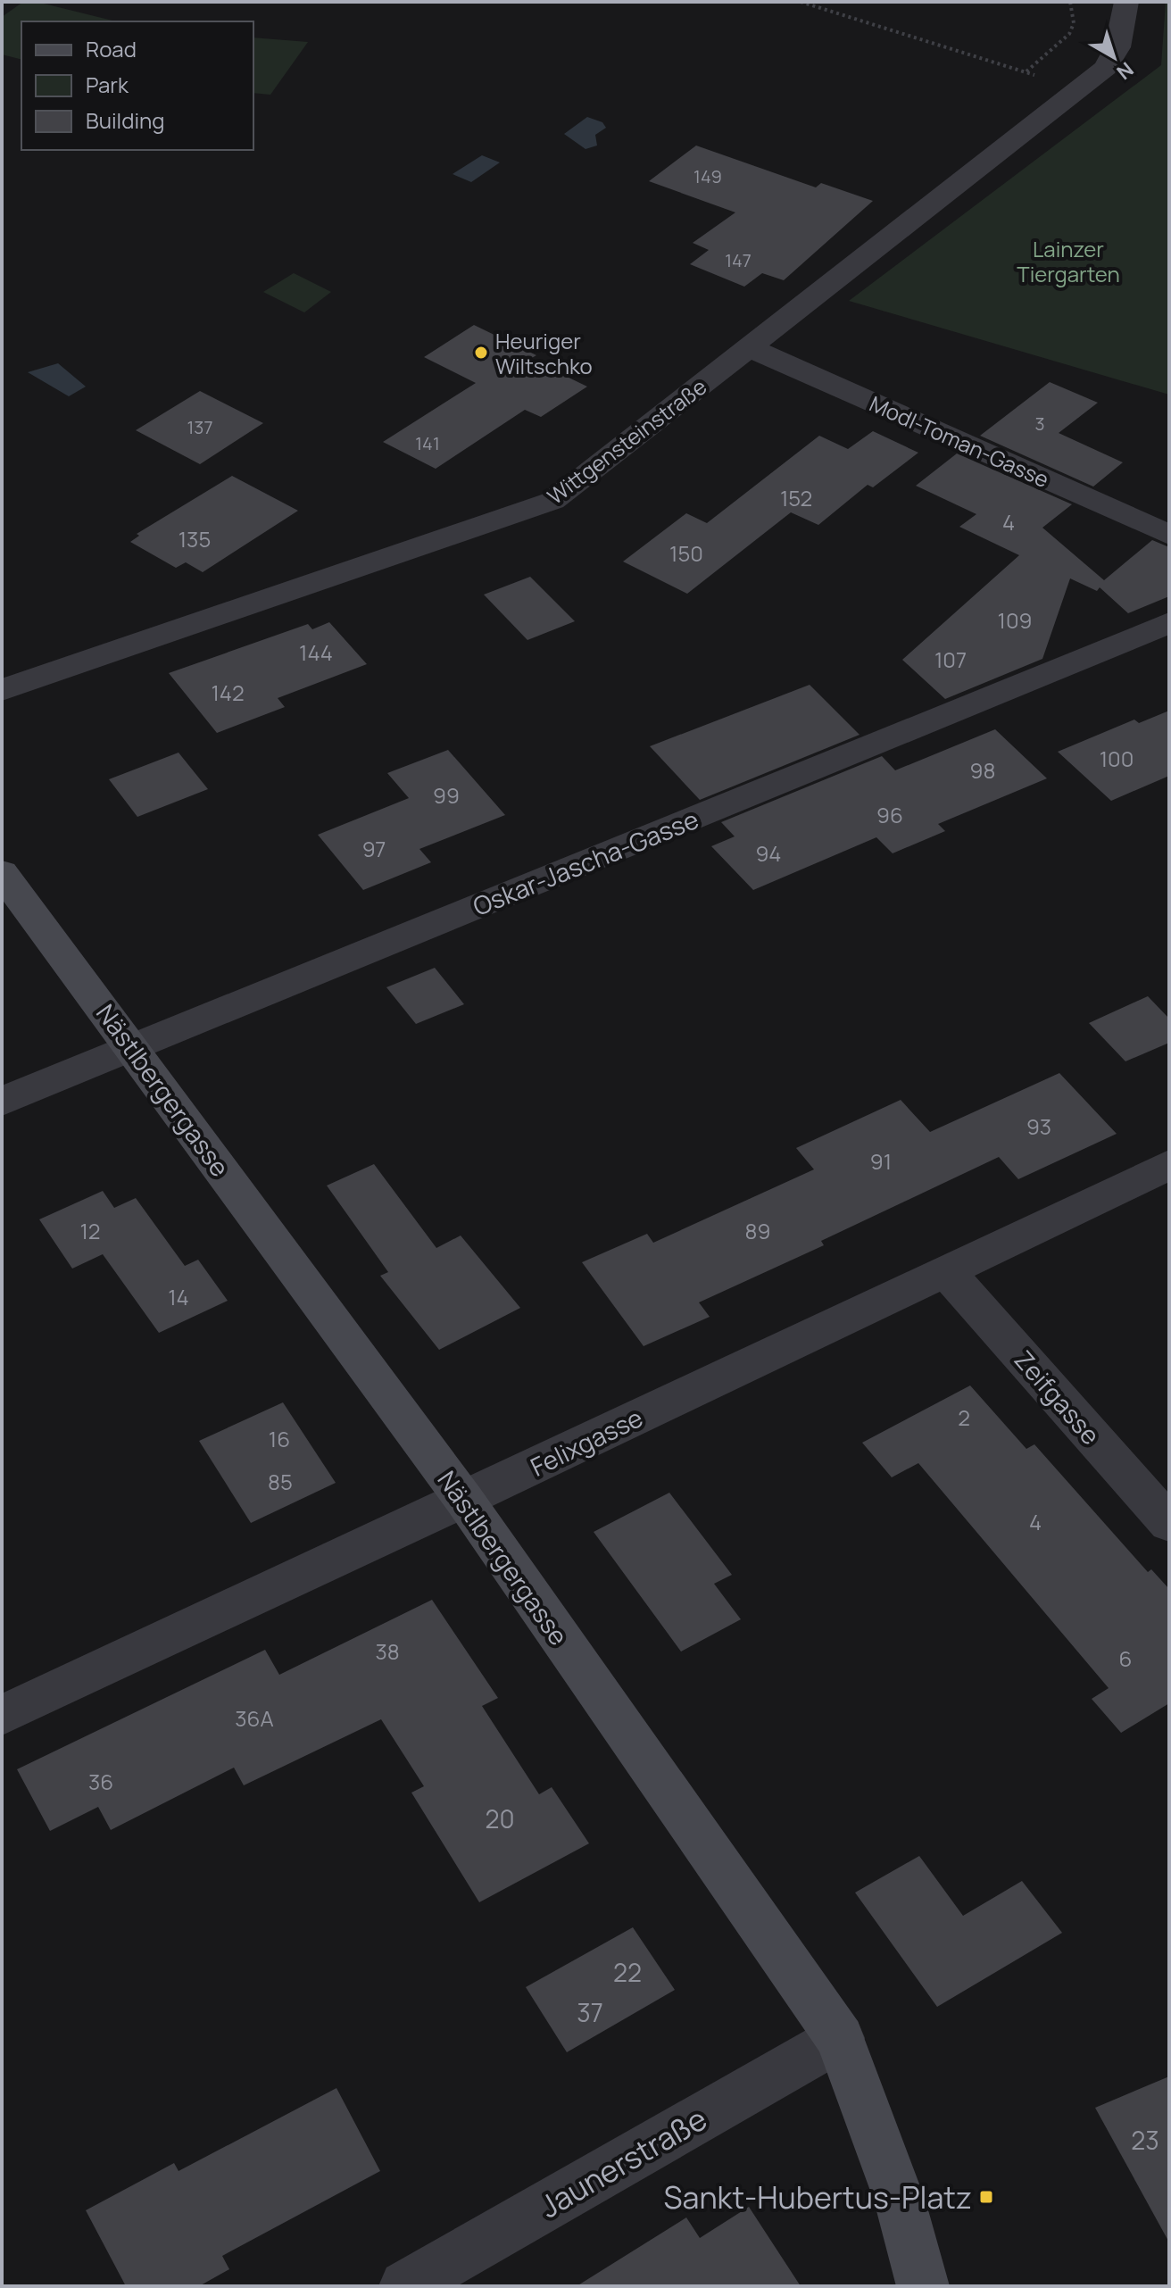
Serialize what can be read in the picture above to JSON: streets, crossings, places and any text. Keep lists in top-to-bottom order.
{
  "streets": {
    "street": [
      "Wittgensteinstraße",
      "Modl-Toman-Gasse",
      "Oskar-Jascha-Gasse",
      "Nästlbergergasse",
      "Zeifgasse",
      "Felixgasse",
      "Jaunerstraße"
    ]
  },
  "crossings": [
    ["Wittgensteinstraße", "Modl-Toman-Gasse"],
    ["Oskar-Jascha-Gasse", "Nästlbergergasse"],
    ["Nästlbergergasse", "Felixgasse"],
    ["Nästlbergergasse", "Jaunerstraße"],
    ["Zeifgasse", "Felixgasse"]
  ],
  "parks": ["Lainzer Tiergarten"],
  "places": {
    "other": ["Heuriger Wiltschko"],
    "transit": ["Sankt-Hubertus-Platz"]
  },
  "house_numbers": [
    "149",
    "147",
    "3",
    "137",
    "141",
    "152",
    "4",
    "135",
    "150",
    "109",
    "144",
    "107",
    "142",
    "100",
    "98",
    "99",
    "96",
    "97",
    "94",
    "93",
    "91",
    "12",
    "89",
    "14",
    "2",
    "16",
    "85",
    "4",
    "38",
    "6",
    "36A",
    "36",
    "20",
    "22",
    "37",
    "23"
  ],
  "legend": ["Road", "Park", "Building"],
  "north": "bottom right"
}
